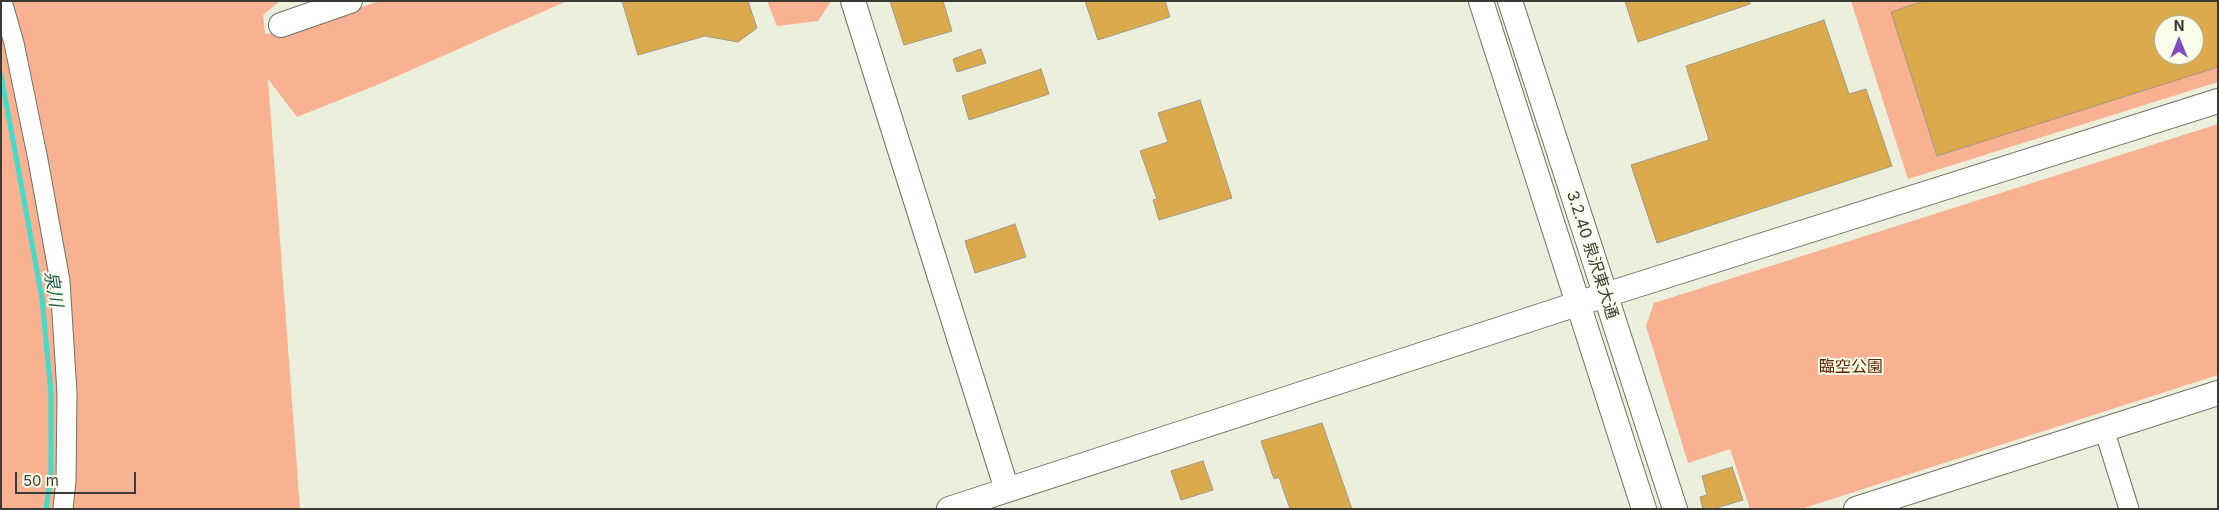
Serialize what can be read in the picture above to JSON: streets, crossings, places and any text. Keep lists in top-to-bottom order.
{
  "streets": {
    "street": ["3.2.40 泉沢東大通"]
  },
  "water": ["泉川"],
  "parks": ["臨空公園"],
  "scale_bar": "50 m",
  "north": "top"
}
